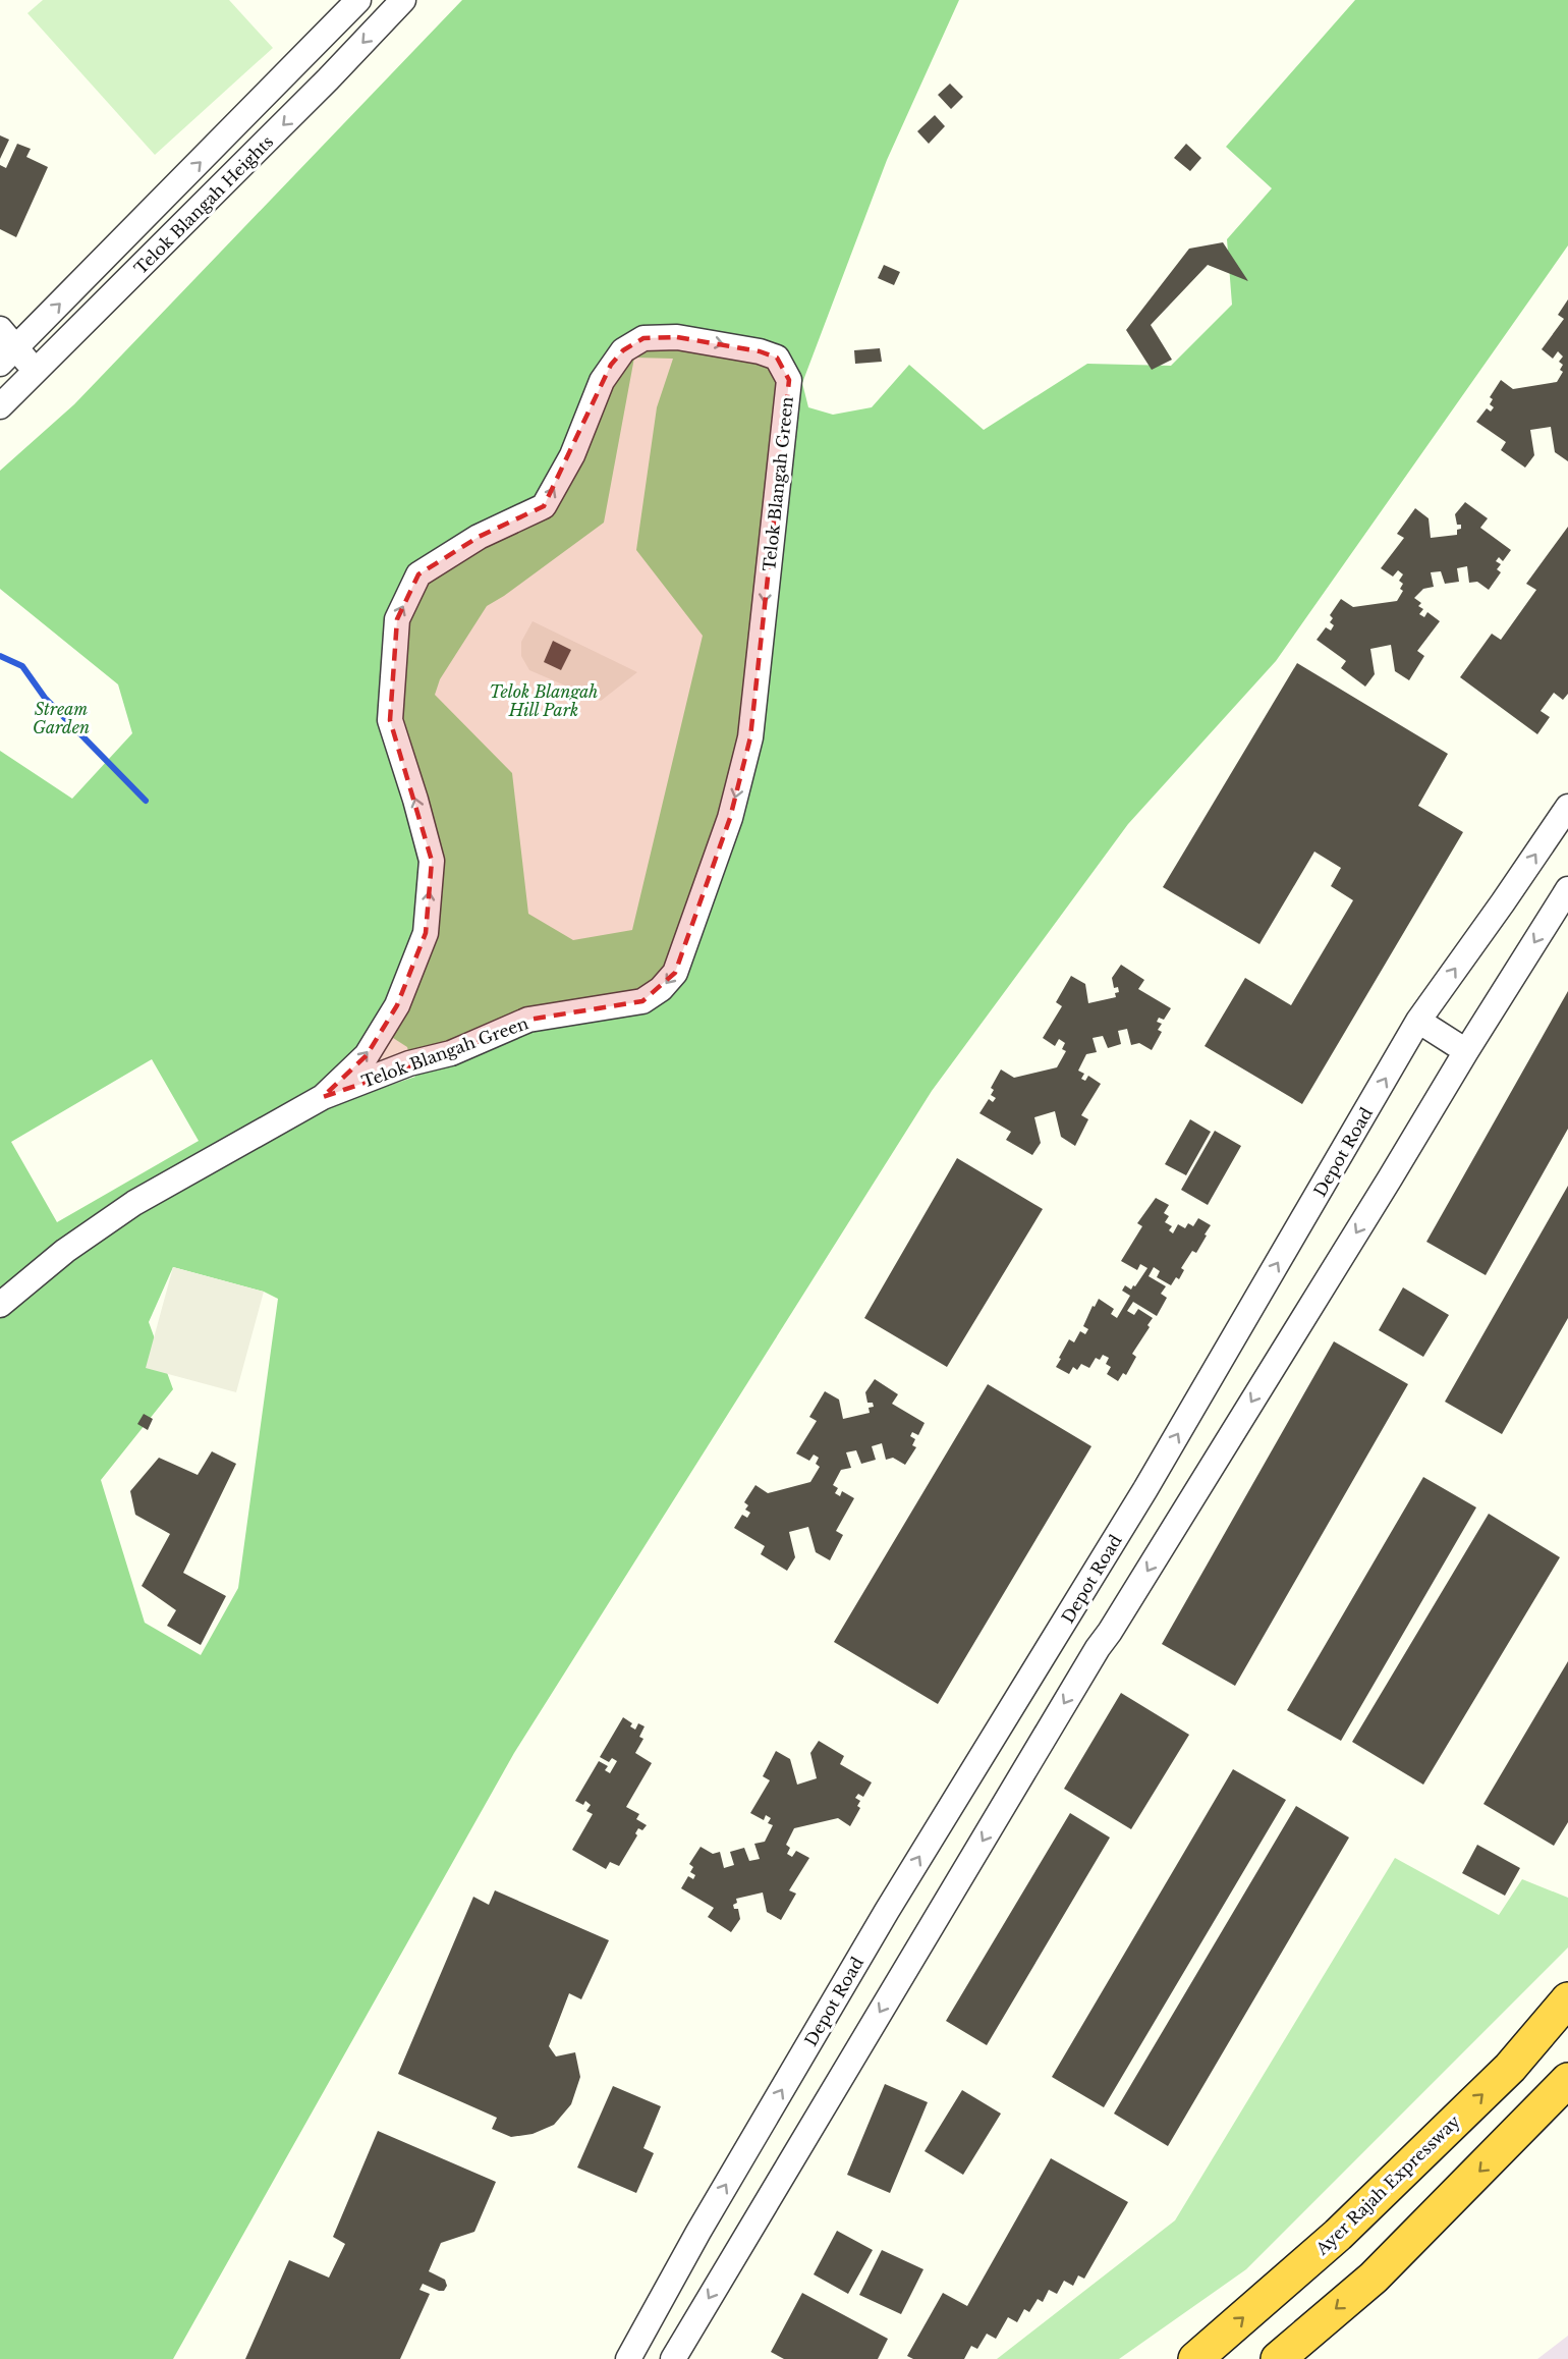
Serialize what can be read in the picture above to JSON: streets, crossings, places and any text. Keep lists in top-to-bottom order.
{
  "streets": {
    "highway": ["Ayer Rajah Expressway"],
    "street": ["Telok Blangah Heights", "Telok Blangah Green", "Depot Road"]
  },
  "parks": ["Telok Blangah Hill Park", "Stream Garden"]
}
